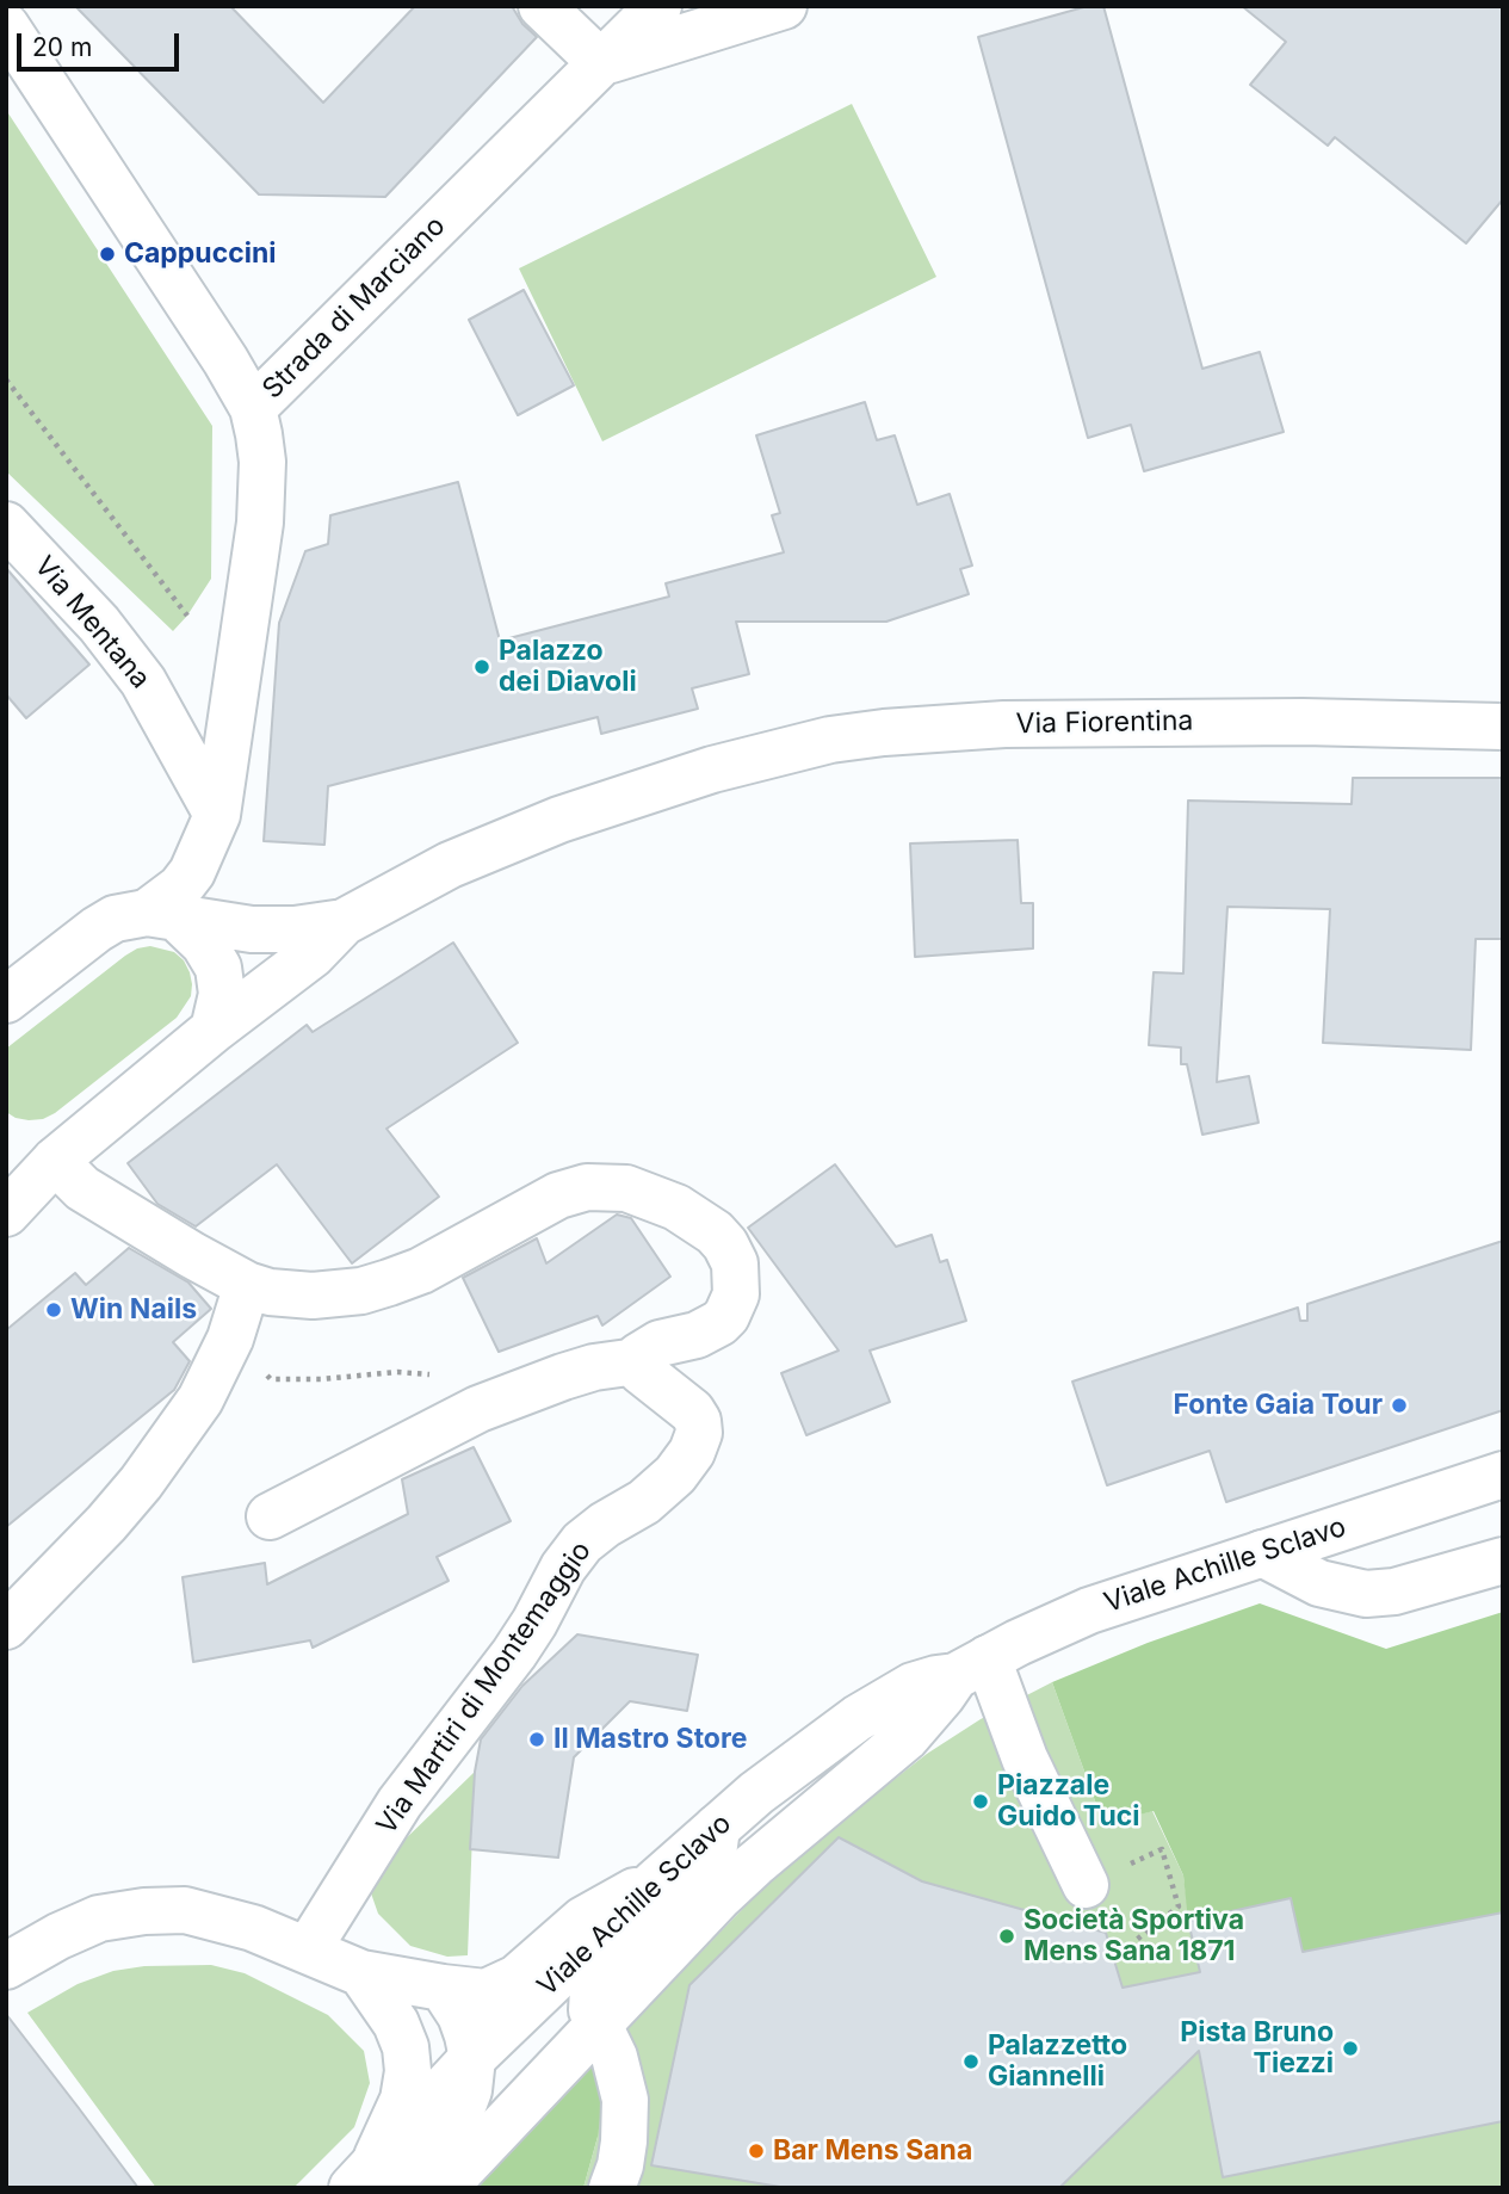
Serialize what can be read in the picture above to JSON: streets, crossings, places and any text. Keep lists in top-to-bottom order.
{
  "streets": {
    "street": [
      "Strada di Marciano",
      "Via Mentana",
      "Via Fiorentina",
      "Viale Achille Sclavo",
      "Via Martiri di Montemaggio"
    ]
  },
  "crossings": [
    ["Strada di Marciano", "Via Mentana"]
  ],
  "places": [
    "Cappuccini",
    "Palazzo dei Diavoli",
    "Win Nails",
    "Fonte Gaia Tour",
    "Il Mastro Store",
    "Piazzale Guido Tuci",
    "Società Sportiva Mens Sana 1871",
    "Pista Bruno Tiezzi",
    "Palazzetto Giannelli",
    "Bar Mens Sana"
  ],
  "scale_bar": "20 m"
}
